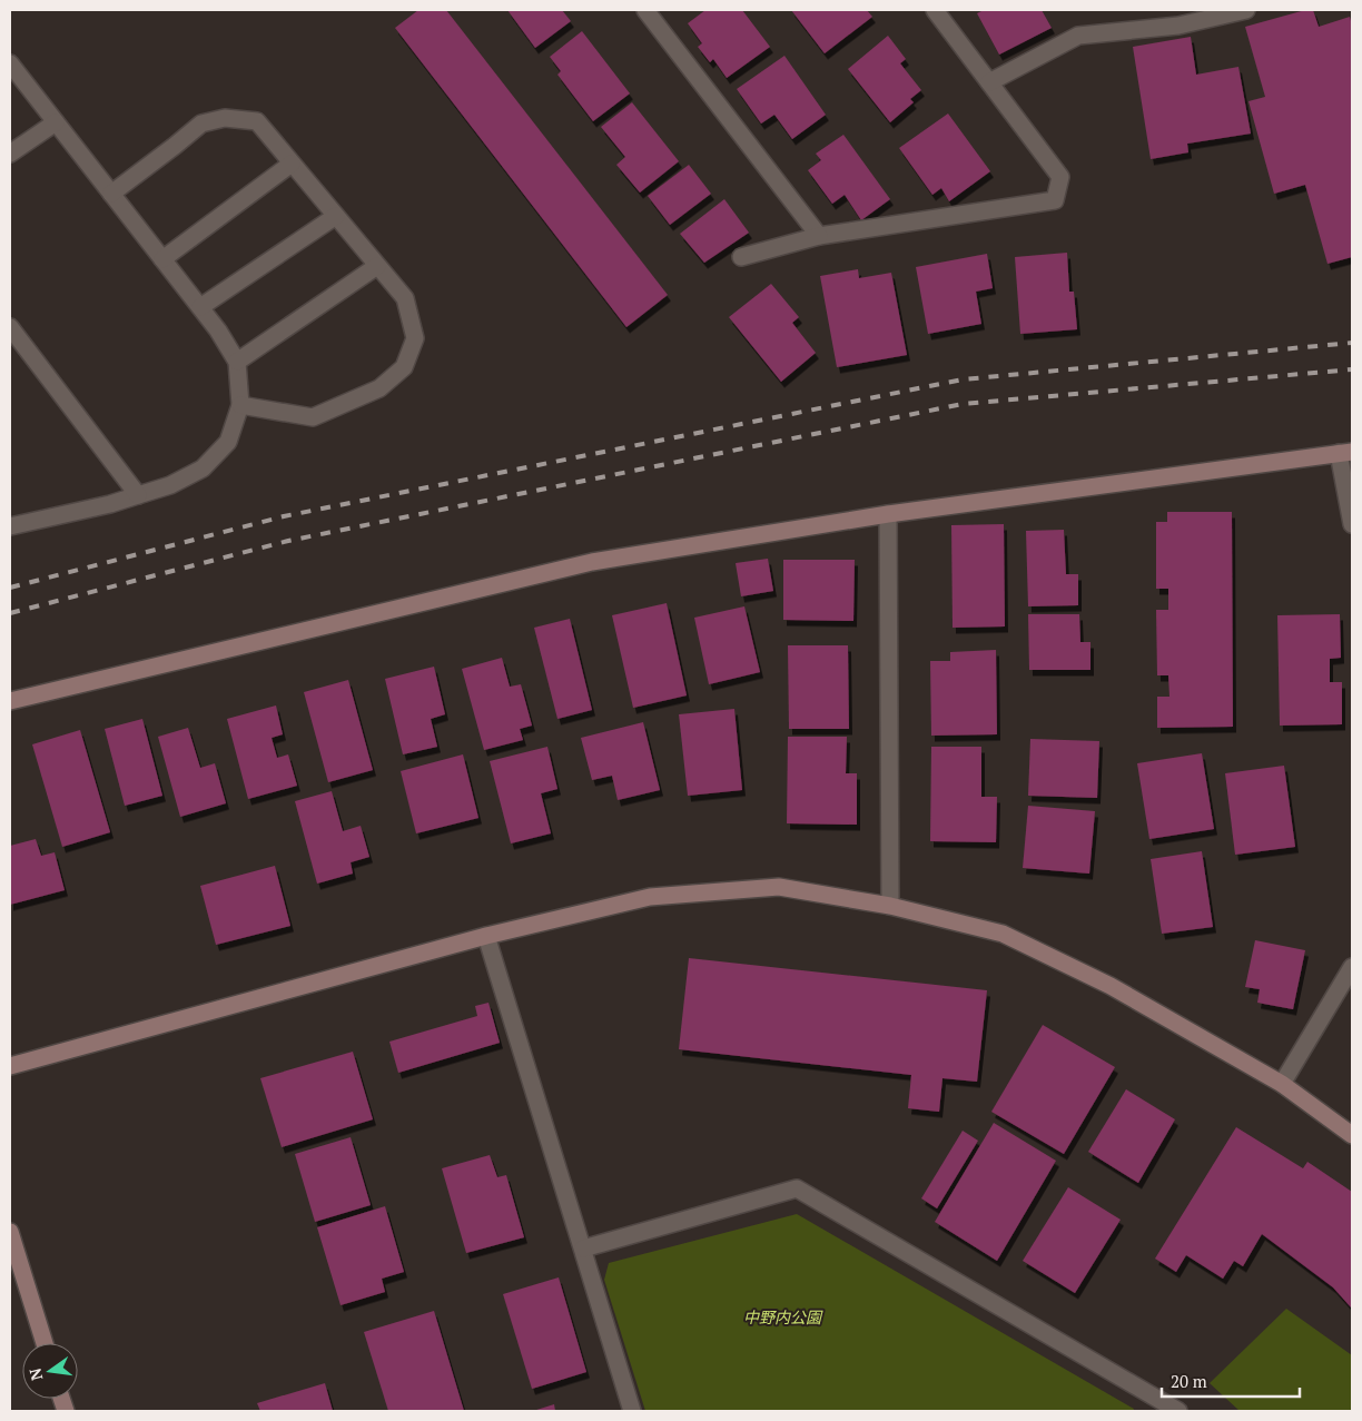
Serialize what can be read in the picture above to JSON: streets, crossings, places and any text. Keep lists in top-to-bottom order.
{
  "parks": ["中野内公園"],
  "scale_bar": "20 m",
  "north": "left"
}
